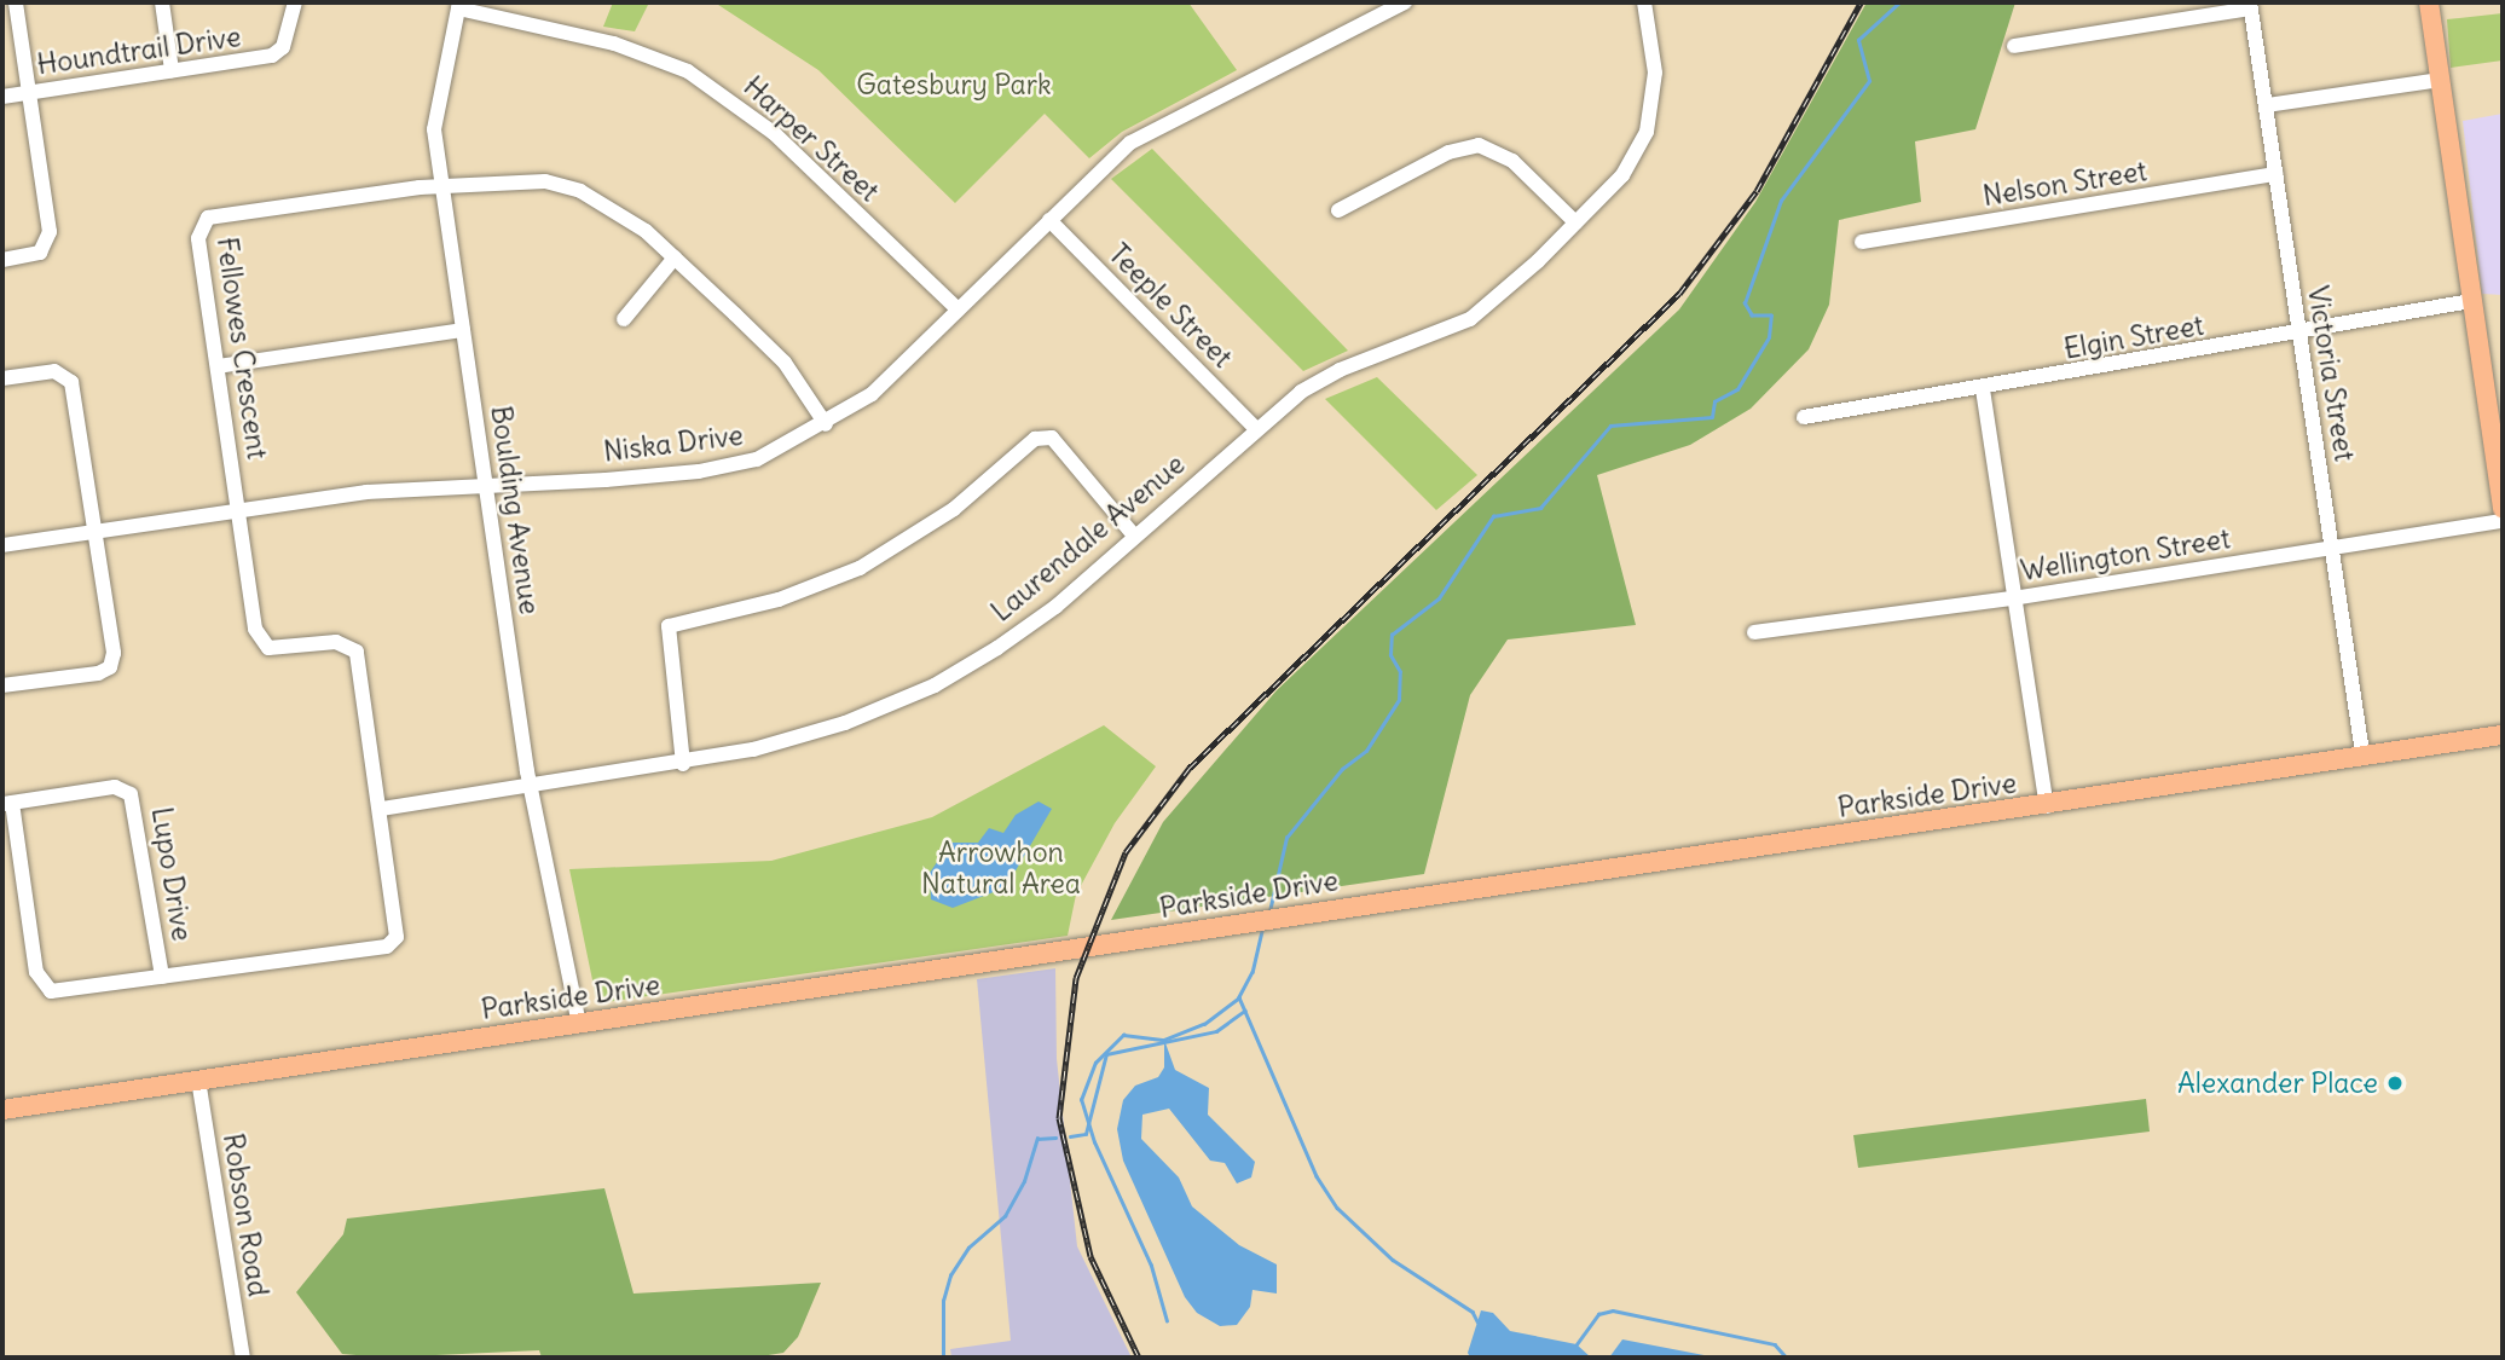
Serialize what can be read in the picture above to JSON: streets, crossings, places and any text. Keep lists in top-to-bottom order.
{
  "streets": {
    "main road": ["Parkside Drive"],
    "street": [
      "Houndtrail Drive",
      "Harper Street",
      "Nelson Street",
      "Teeple Street",
      "Elgin Street",
      "Fellowes Crescent",
      "Victoria Street",
      "Niska Drive",
      "Boulding Avenue",
      "Laurendale Avenue",
      "Wellington Street",
      "Lupo Drive",
      "Robson Road"
    ]
  },
  "crossings": [
    ["Harper Street", "Niska Drive"],
    ["Harper Street", "Boulding Avenue"],
    ["Nelson Street", "Victoria Street"],
    ["Teeple Street", "Niska Drive"],
    ["Teeple Street", "Laurendale Avenue"],
    ["Elgin Street", "Victoria Street"],
    ["Fellowes Crescent", "Niska Drive"],
    ["Fellowes Crescent", "Boulding Avenue"],
    ["Fellowes Crescent", "Laurendale Avenue"],
    ["Fellowes Crescent", "Lupo Drive"],
    ["Victoria Street", "Wellington Street"],
    ["Victoria Street", "Parkside Drive"],
    ["Niska Drive", "Boulding Avenue"],
    ["Boulding Avenue", "Laurendale Avenue"],
    ["Boulding Avenue", "Parkside Drive"],
    ["Parkside Drive", "Robson Road"]
  ],
  "parks": ["Gatesbury Park", "Arrowhon Natural Area"],
  "places": ["Alexander Place"]
}
